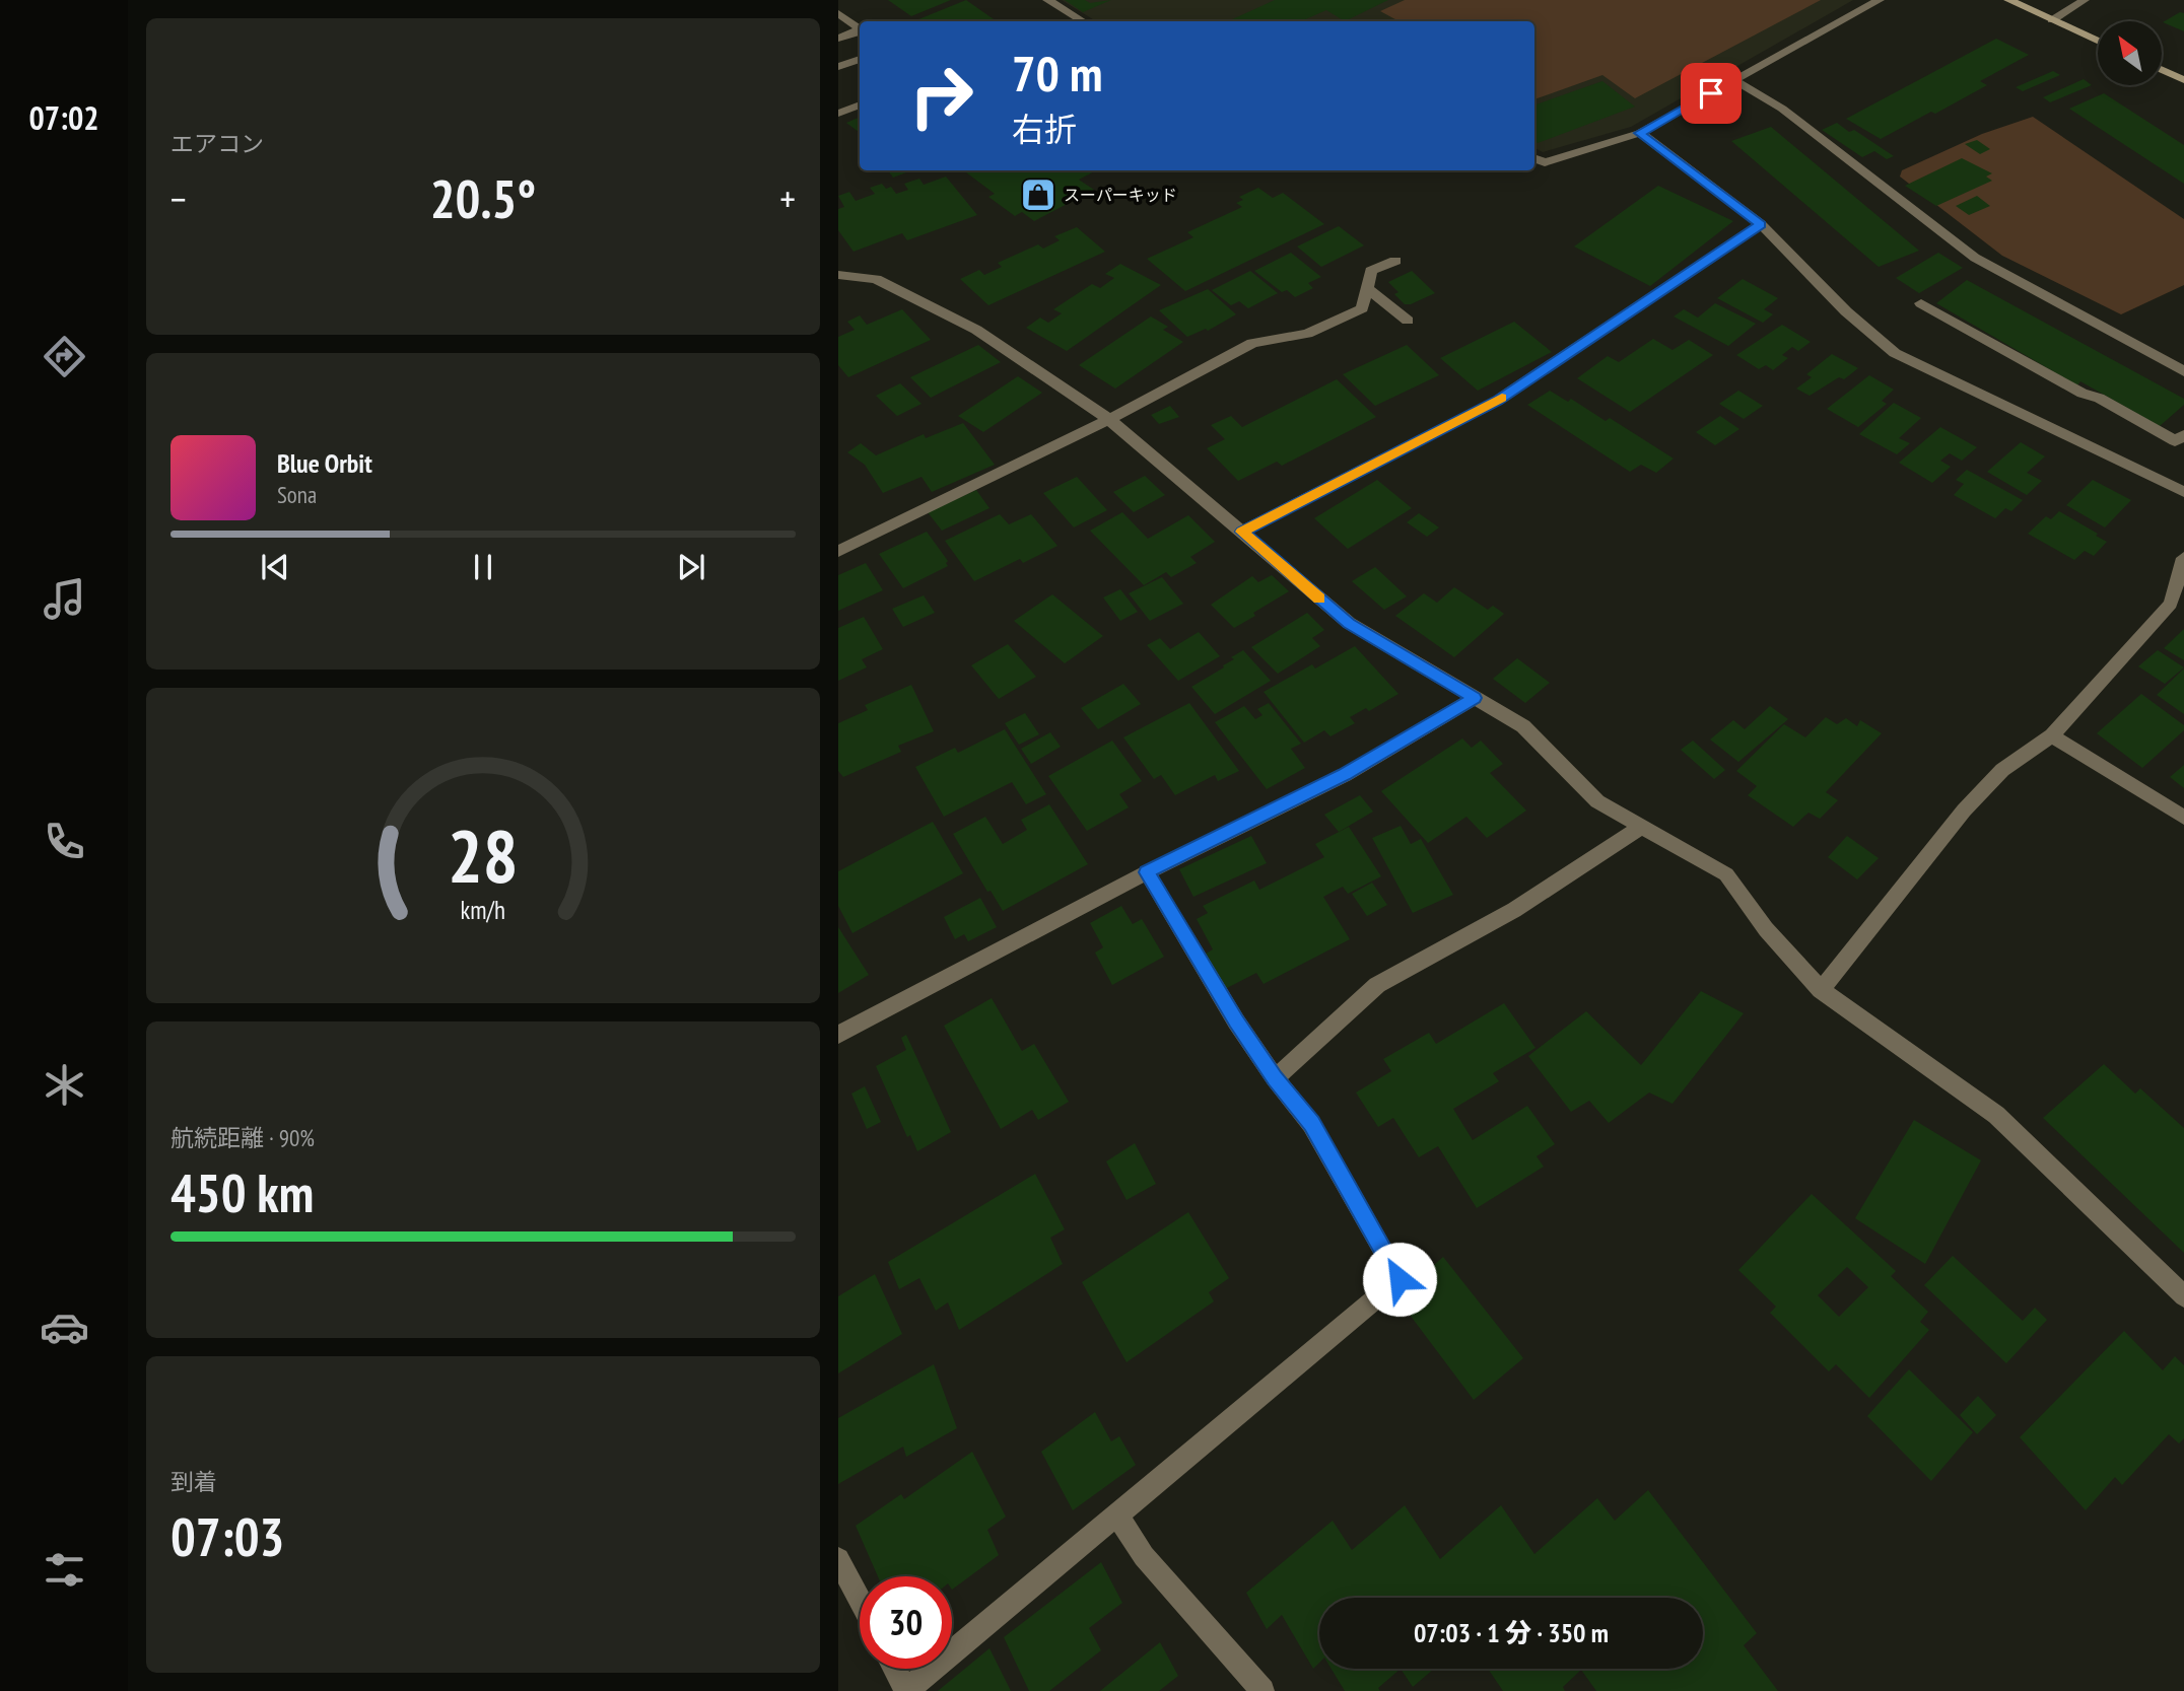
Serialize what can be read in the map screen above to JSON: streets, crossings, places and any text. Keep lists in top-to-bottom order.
{
  "places": {
    "shop": ["スーパーキッド"]
  },
  "north": "top left",
  "page": {
    "tabs": "07:02",
    "tile": [
      "エアコン",
      ["航続距離 · 90%", "450 km"],
      ["到着", "07:03"]
    ],
    "turn": ["70 m", "右折"],
    "heat": ["−", "20.5°", "+"],
    "song": ["Blue Orbit", "Sona"],
    "limit": "30",
    "trip": "07:03 · 1 分 · 350 m",
    "gauge": ["28", "km/h"]
  }
}
